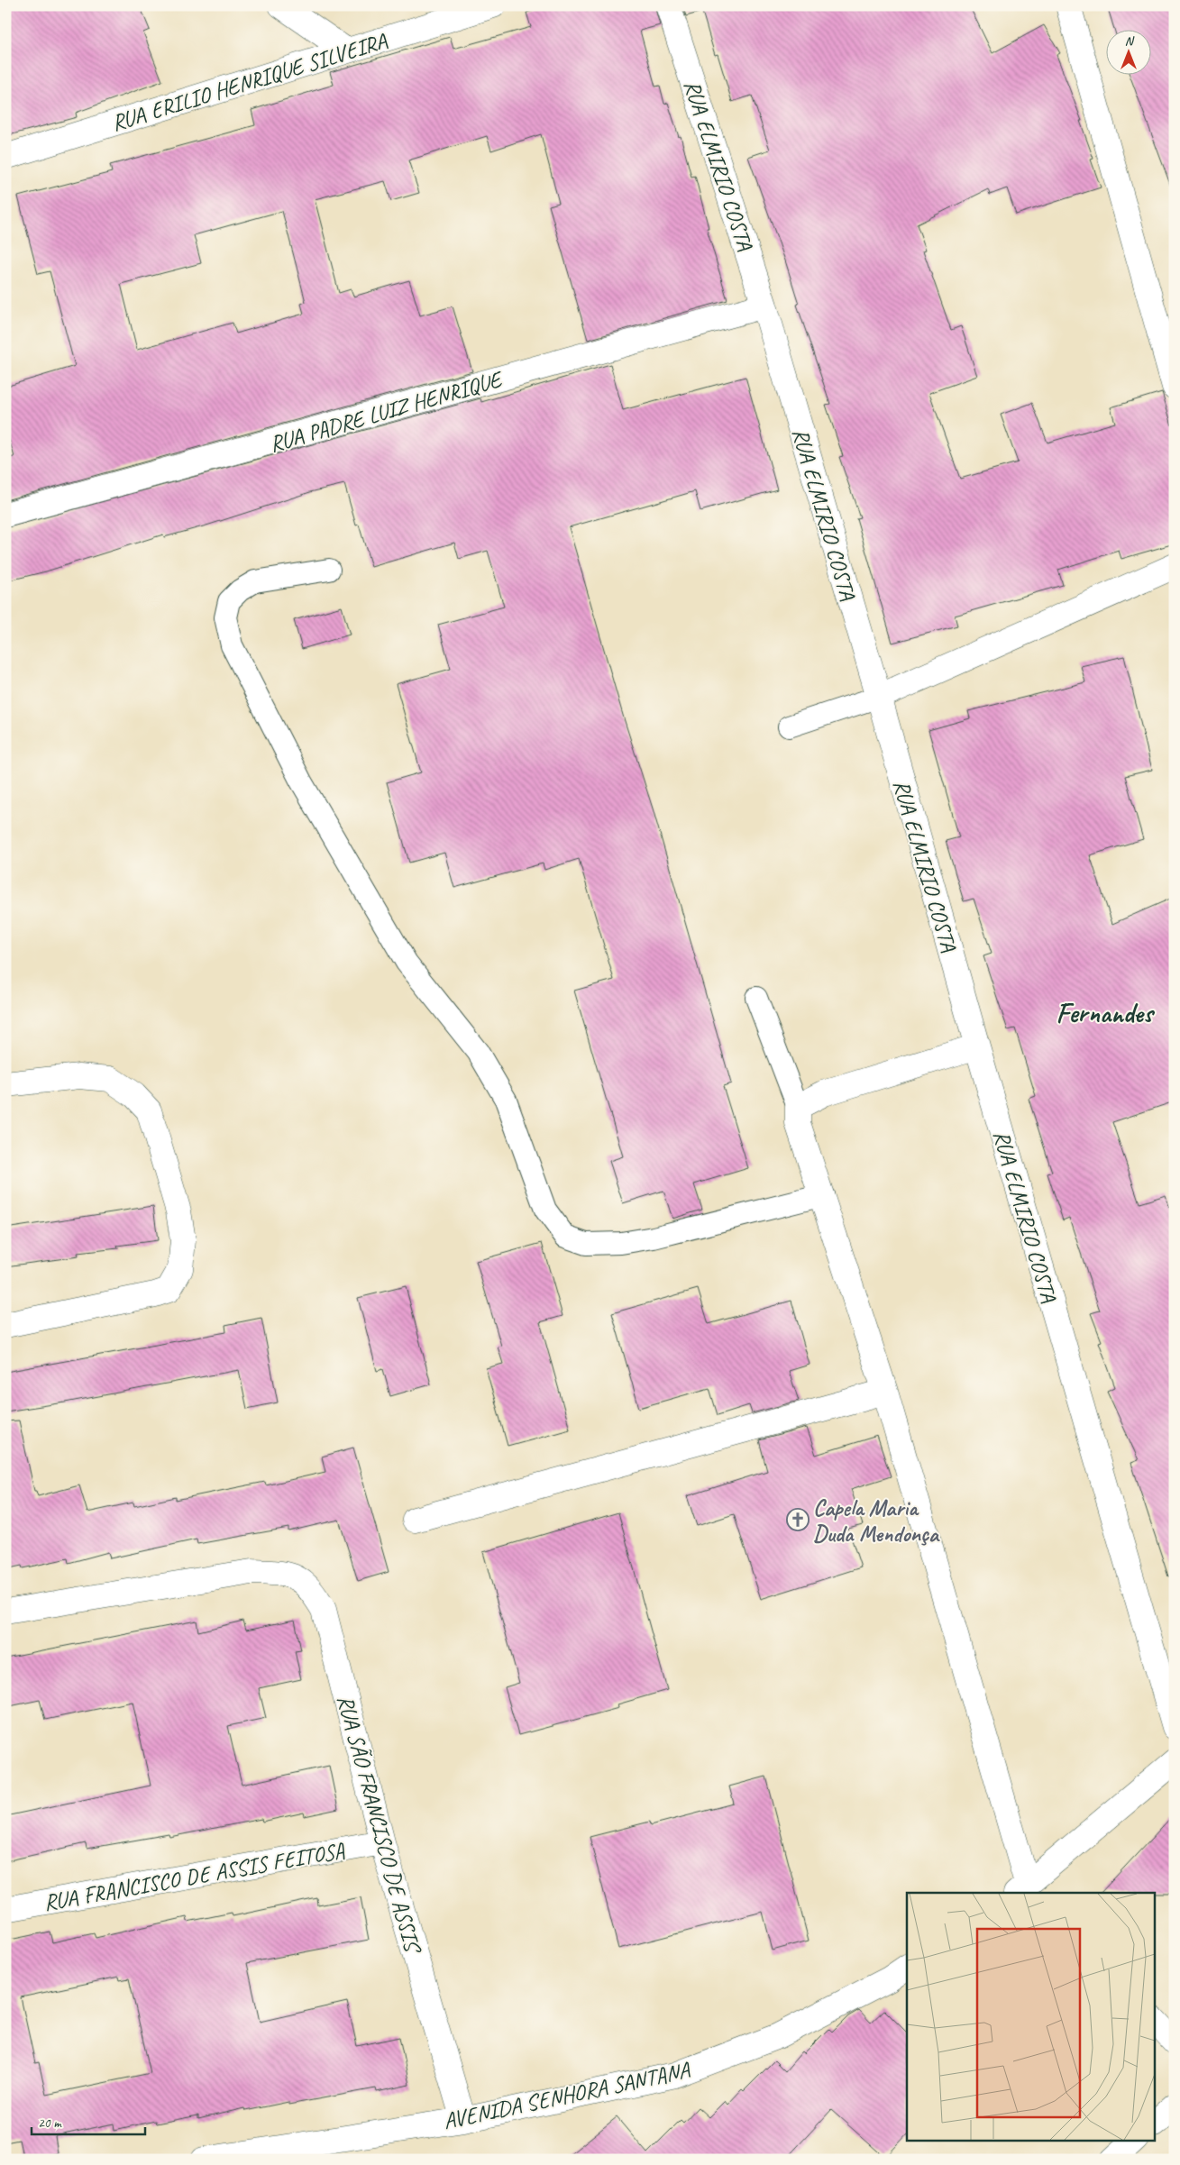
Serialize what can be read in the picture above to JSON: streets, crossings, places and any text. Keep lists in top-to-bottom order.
{
  "streets": {
    "street": [
      "RUA ERILIO HENRIQUE SILVEIRA",
      "RUA ELMIRIO COSTA",
      "RUA PADRE LUIZ HENRIQUE",
      "RUA SÃO FRANCISCO DE ASSIS",
      "RUA FRANCISCO DE ASSIS FEITOSA",
      "AVENIDA SENHORA SANTANA"
    ]
  },
  "crossings": [
    ["RUA ELMIRIO COSTA", "RUA PADRE LUIZ HENRIQUE"],
    ["RUA SÃO FRANCISCO DE ASSIS", "RUA FRANCISCO DE ASSIS FEITOSA"],
    ["RUA SÃO FRANCISCO DE ASSIS", "AVENIDA SENHORA SANTANA"]
  ],
  "districts": ["Fernandes"],
  "places": {
    "church": ["Capela Maria Duda Mendonça"]
  },
  "scale_bar": "20 m",
  "north": "top"
}
